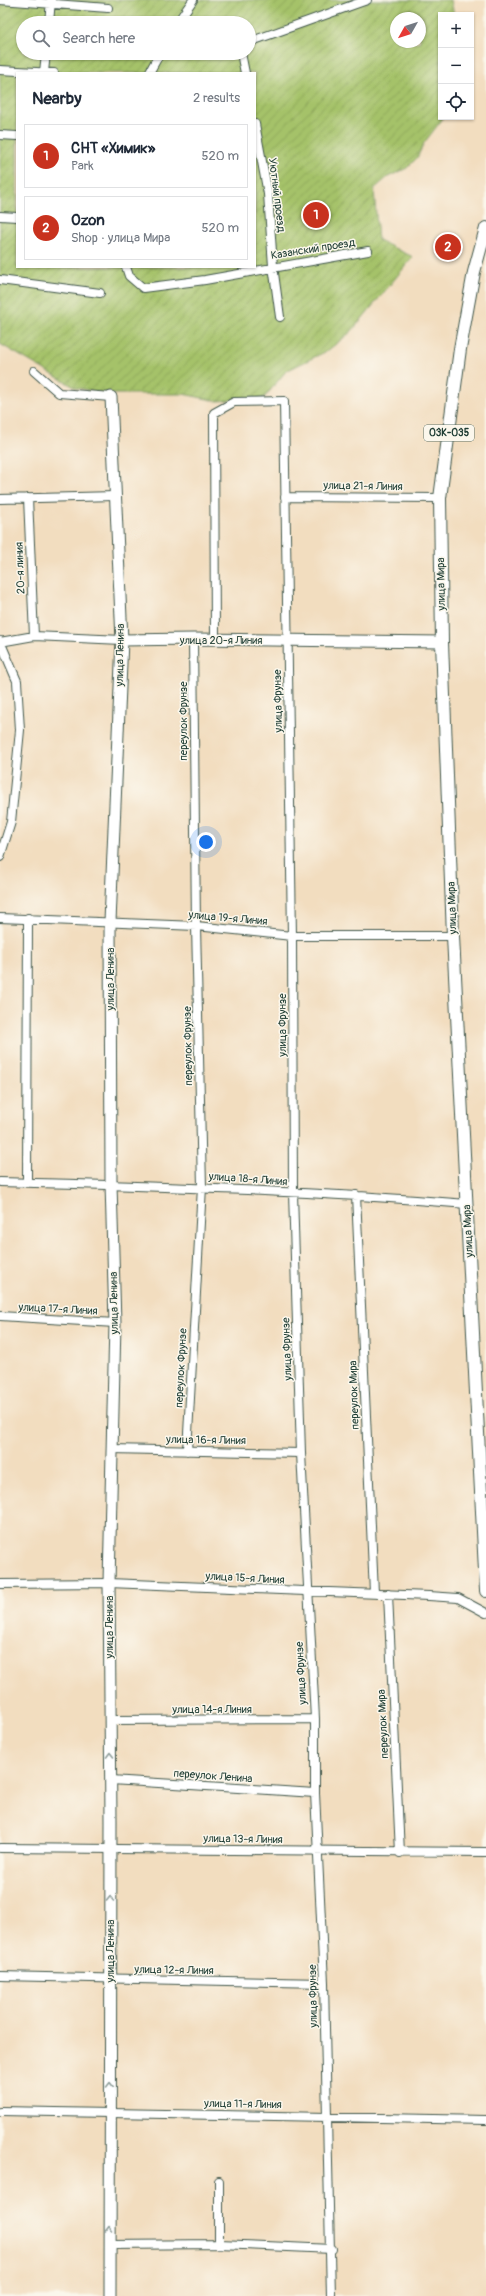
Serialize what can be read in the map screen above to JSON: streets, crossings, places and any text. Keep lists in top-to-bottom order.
{
  "streets": {
    "main road": [
      "03К-035",
      "улица Мира",
      "улица 20-я Линия",
      "улица Ленина"
    ],
    "street": [
      "Уютный проезд",
      "Казанский проезд",
      "улица 21-я Линия",
      "20-я линия",
      "улица Фрунзе",
      "переулок Фрунзе",
      "улица 19-я Линия",
      "улица 18-я Линия",
      "улица 17-я Линия",
      "переулок Мира",
      "улица 16-я Линия",
      "улица 15-я Линия",
      "улица 14-я Линия",
      "переулок Ленина",
      "улица 13-я Линия",
      "улица 12-я Линия",
      "улица 11-я Линия"
    ]
  },
  "crossings": [
    ["Уютный проезд", "Казанский проезд"],
    ["улица 21-я Линия", "улица Мира"],
    ["улица 21-я Линия", "улица Фрунзе"],
    ["20-я линия", "улица 20-я Линия"],
    ["улица Мира", "улица 20-я Линия"],
    ["улица Мира", "улица 19-я Линия"],
    ["улица Мира", "улица 18-я Линия"],
    ["улица 20-я Линия", "улица Ленина"],
    ["улица 20-я Линия", "улица Фрунзе"],
    ["улица 20-я Линия", "переулок Фрунзе"],
    ["улица Ленина", "улица 19-я Линия"],
    ["улица Ленина", "улица 18-я Линия"],
    ["улица Ленина", "улица 17-я Линия"],
    ["улица Ленина", "улица 16-я Линия"],
    ["улица Ленина", "улица 15-я Линия"],
    ["улица Ленина", "улица 14-я Линия"],
    ["улица Ленина", "переулок Ленина"],
    ["улица Ленина", "улица 13-я Линия"],
    ["улица Ленина", "улица 12-я Линия"],
    ["улица Ленина", "улица 11-я Линия"],
    ["улица Фрунзе", "улица 19-я Линия"],
    ["улица Фрунзе", "улица 18-я Линия"],
    ["улица Фрунзе", "улица 16-я Линия"],
    ["улица Фрунзе", "улица 15-я Линия"],
    ["улица Фрунзе", "улица 14-я Линия"],
    ["улица Фрунзе", "переулок Ленина"],
    ["улица Фрунзе", "улица 13-я Линия"],
    ["улица Фрунзе", "улица 12-я Линия"],
    ["улица Фрунзе", "улица 11-я Линия"],
    ["переулок Фрунзе", "улица 19-я Линия"],
    ["переулок Фрунзе", "улица 18-я Линия"],
    ["переулок Фрунзе", "улица 16-я Линия"],
    ["улица 18-я Линия", "переулок Мира"],
    ["переулок Мира", "улица 15-я Линия"],
    ["переулок Мира", "улица 13-я Линия"]
  ],
  "north": "bottom left",
  "page": {
    "map_buttons": ["+", "−"],
    "search": "Search here",
    "heading": ["Nearby", "2 results"],
    "list": [
      {
        "mark": "1",
        "name": "СНТ «Химик»",
        "note": "Park",
        "value": "520 m"
      },
      {
        "mark": "2",
        "name": "Ozon",
        "note": "Shop · улица Мира",
        "value": "520 m"
      }
    ],
    "pins": ["1", "2"]
  }
}
